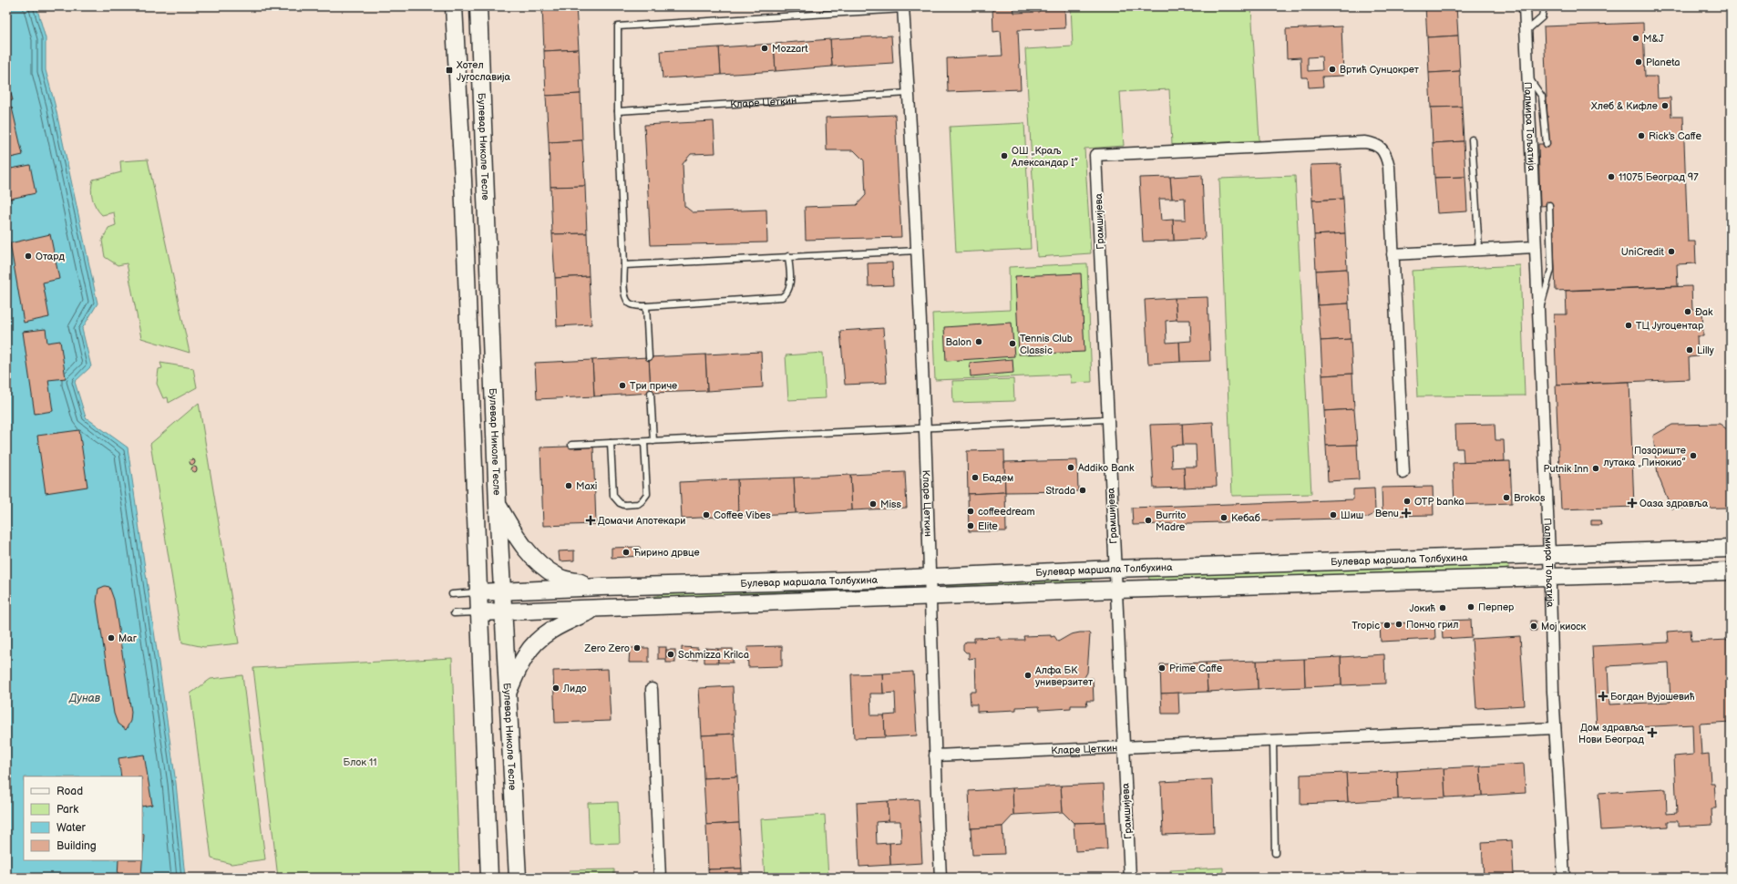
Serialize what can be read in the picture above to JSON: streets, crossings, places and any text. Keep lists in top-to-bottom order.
{
  "streets": {
    "street": [
      "Кларе Цеткин",
      "Палмира Тољатија",
      "Булевар Николе Тесле",
      "Грамшијева",
      "Булевар маршала Толбухина"
    ]
  },
  "crossings": [
    ["Кларе Цеткин", "Грамшијева"],
    ["Кларе Цеткин", "Булевар маршала Толбухина"],
    ["Палмира Тољатија", "Булевар маршала Толбухина"],
    ["Булевар Николе Тесле", "Булевар маршала Толбухина"],
    ["Грамшијева", "Булевар маршала Толбухина"]
  ],
  "water": ["Дунав"],
  "parks": ["Блок 11"],
  "places": {
    "other": [
      "M&J",
      "Mozzart",
      "Planeta",
      "Вртић Сунцокрет",
      "Хлеб & Кифле",
      "Rick's Caffe",
      "ОШ „Краљ Александар I”",
      "11075 Београд 97",
      "UniCredit",
      "Отард",
      "Đak",
      "ТЦ Југоцентар",
      "Balon",
      "Tennis Club Classic",
      "Lilly",
      "Три приче",
      "Позориште лутака „Пинокио”",
      "Addiko Bank",
      "Putnik Inn",
      "Бадем",
      "Maxi",
      "Strada",
      "Brokos",
      "OTP banka",
      "Miss",
      "coffeedream",
      "Coffee Vibes",
      "Шиш",
      "Кебаб",
      "Burrito Madre",
      "Elite",
      "Ћирино дрвце",
      "Перпер",
      "Јокић",
      "Пончо грил",
      "Tropic",
      "Мој киоск",
      "Маг",
      "Zero Zero",
      "Schmizza Krilca",
      "Prime Caffe",
      "Алфа БК универзитет",
      "Лидо"
    ],
    "transit": ["Хотел Југославија"],
    "health": [
      "Оаза здравља",
      "Benu",
      "Домачи Апотекари",
      "Богдан Вујошевић",
      "Дом здравља Нови Београд"
    ]
  },
  "legend": [
    "Road",
    "Park",
    "Water",
    "Building"
  ]
}
